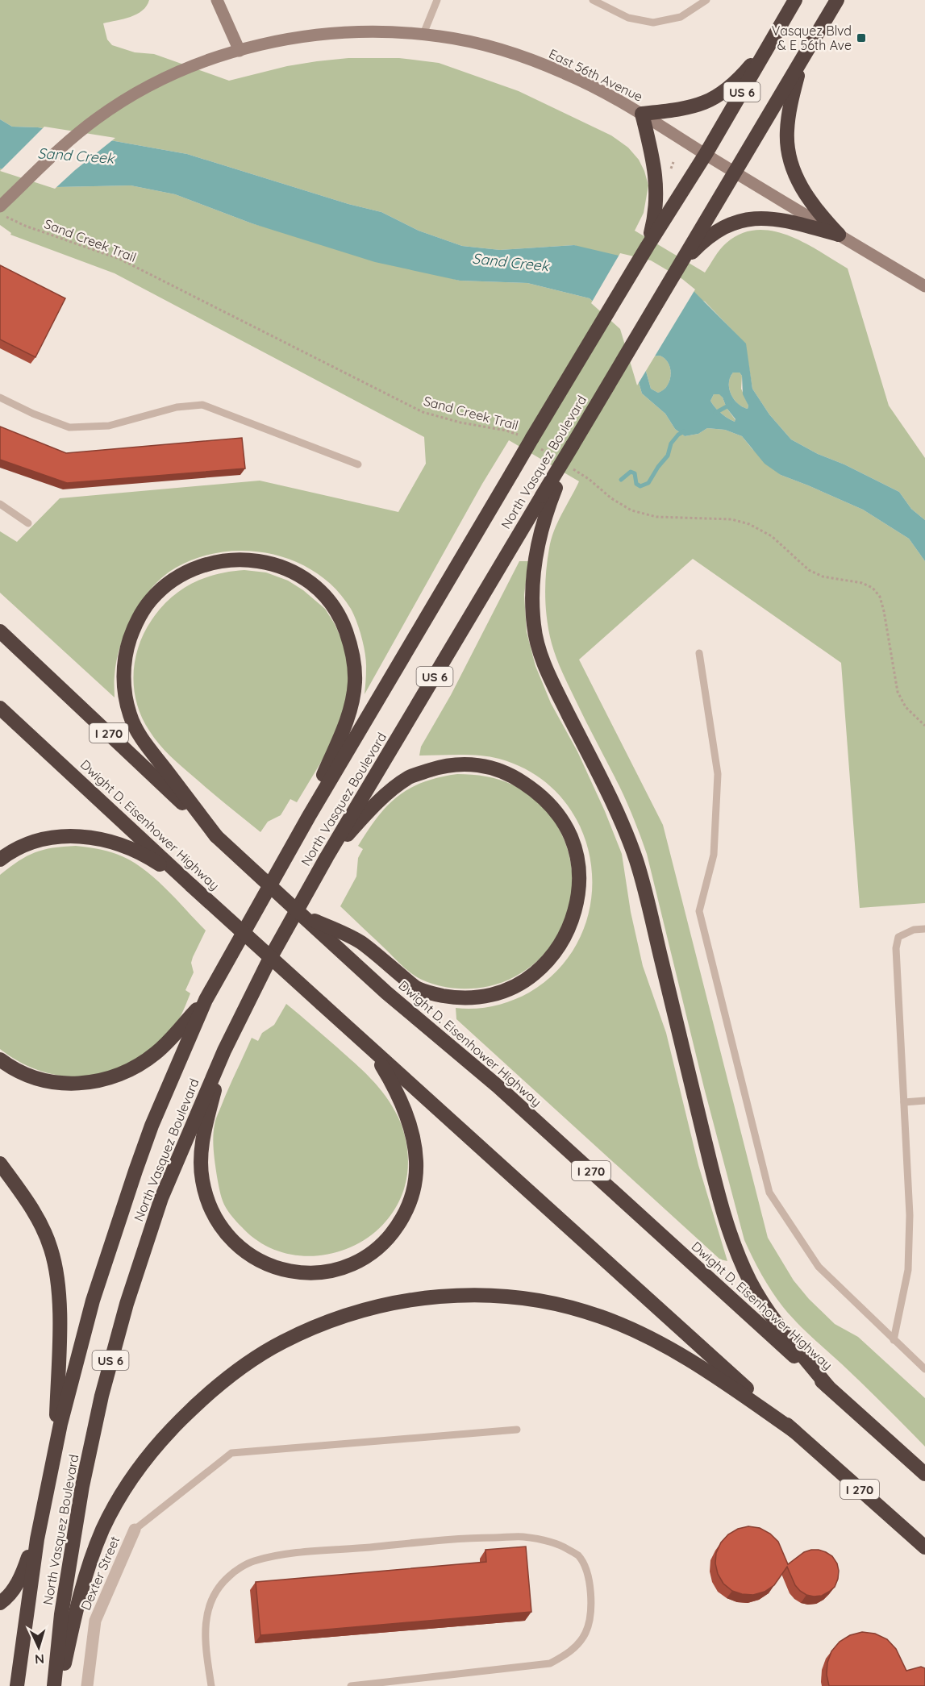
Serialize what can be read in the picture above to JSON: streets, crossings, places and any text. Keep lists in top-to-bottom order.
{
  "streets": {
    "highway": [
      "US 6",
      "North Vasquez Boulevard",
      "I 270",
      "Dwight D. Eisenhower Highway"
    ],
    "main road": ["East 56th Avenue"],
    "street": ["Dexter Street"],
    "path": ["Sand Creek Trail"]
  },
  "crossings": [
    ["East 56th Avenue", "North Vasquez Boulevard"]
  ],
  "water": ["Sand Creek"],
  "places": {
    "transit": ["Vasquez Blvd & E 56th Ave"]
  },
  "north": "bottom"
}
